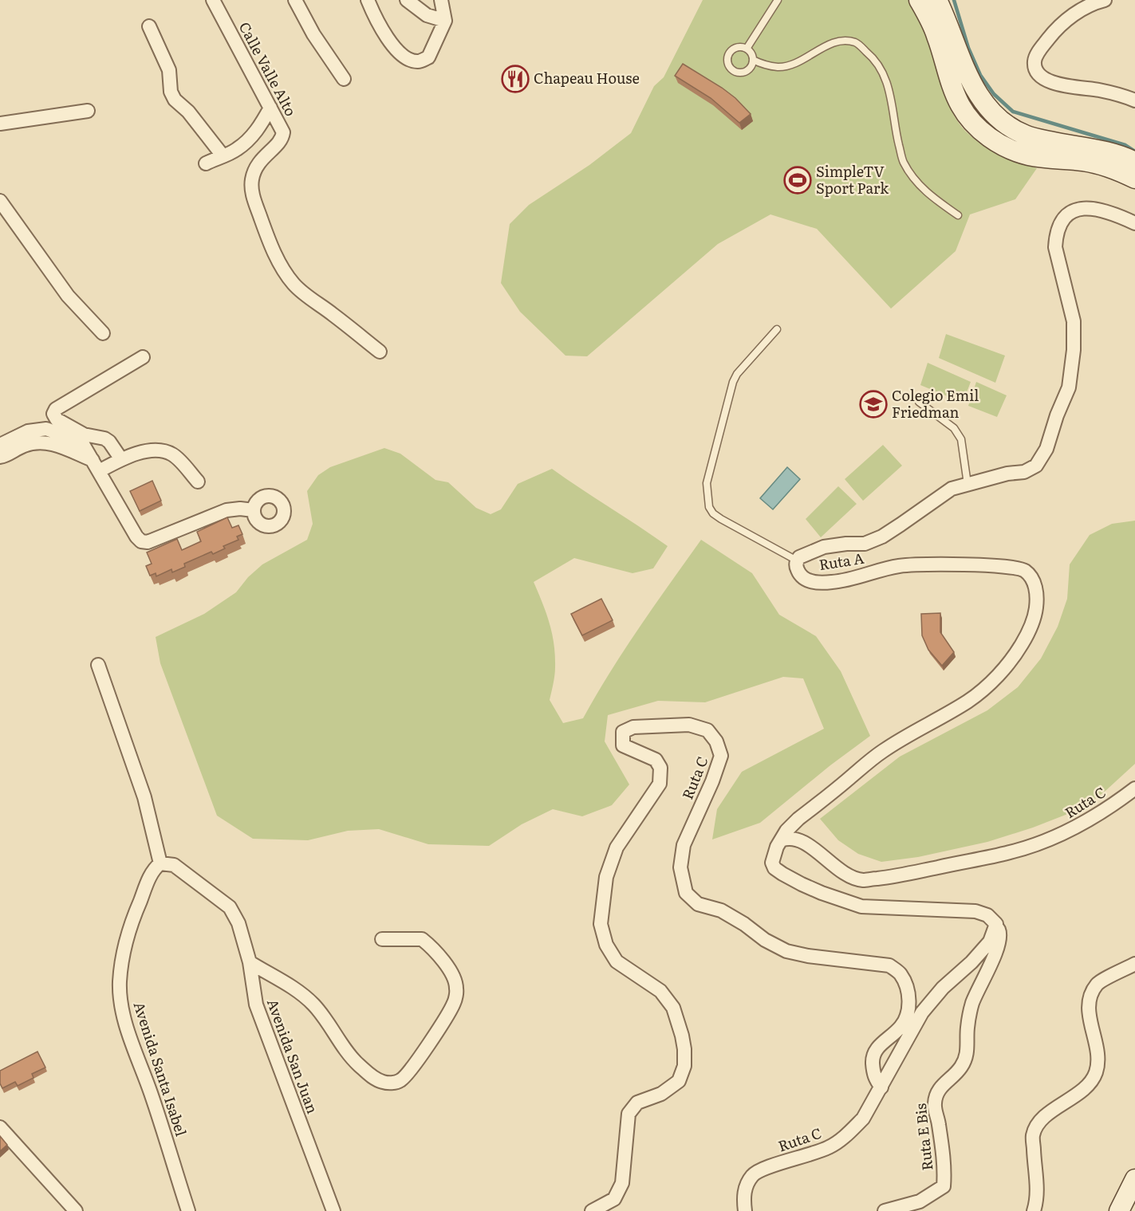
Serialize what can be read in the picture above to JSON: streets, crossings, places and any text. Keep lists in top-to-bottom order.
{
  "streets": {
    "street": [
      "Calle Valle Alto",
      "Ruta A",
      "Ruta C",
      "Avenida San Juan",
      "Avenida Santa Isabel",
      "Ruta E Bis"
    ]
  },
  "crossings": [
    ["Ruta A", "Ruta C"],
    ["Avenida San Juan", "Avenida Santa Isabel"]
  ],
  "places": {
    "restaurant": ["Chapeau House"],
    "sports": ["SimpleTV Sport Park"],
    "school or university": ["Colegio Emil Friedman"]
  }
}
